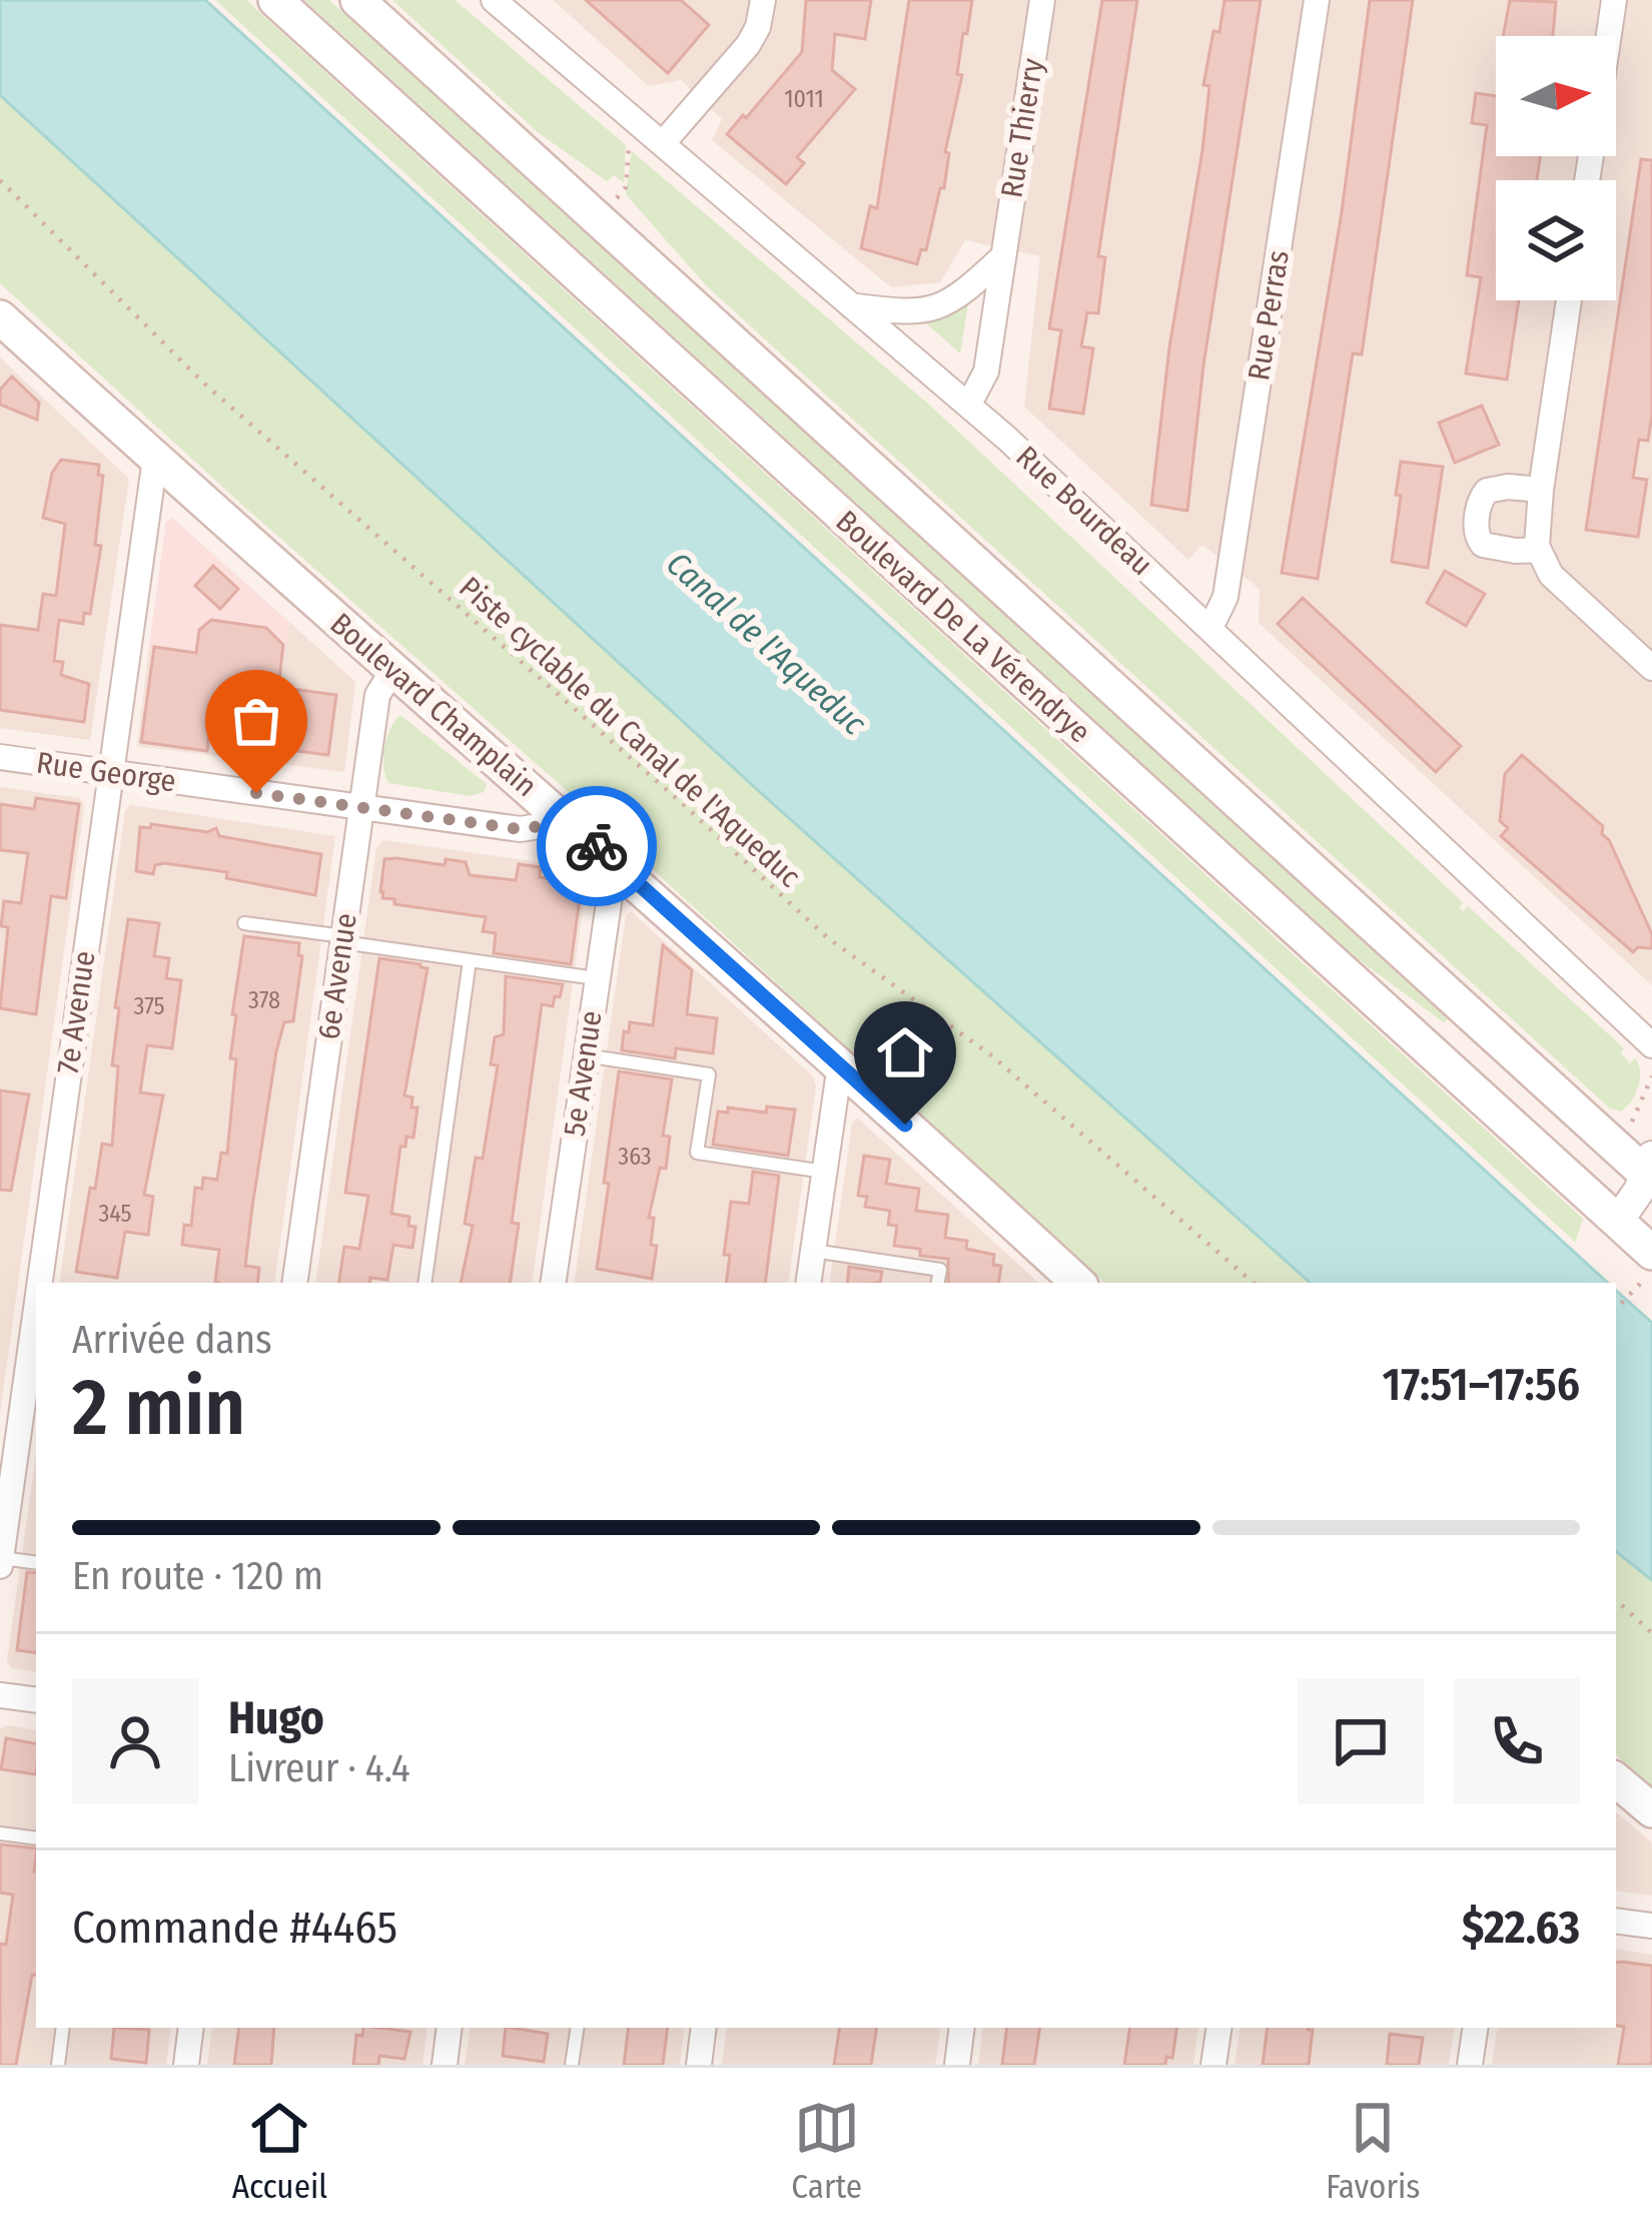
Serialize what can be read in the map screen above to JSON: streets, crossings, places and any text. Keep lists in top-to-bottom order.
{
  "streets": {
    "main road": ["Boulevard De La Vérendrye", "Boulevard Champlain"],
    "street": [
      "Rue Thierry",
      "Rue Perras",
      "Rue Bourdeau",
      "Rue George",
      "6e Avenue",
      "7e Avenue",
      "5e Avenue"
    ],
    "path": ["Piste cyclable du Canal de l'Aqueduc"]
  },
  "crossings": [
    ["Rue Thierry", "Rue Bourdeau"],
    ["Rue Perras", "Rue Bourdeau"],
    ["Boulevard Champlain", "Rue George"],
    ["Boulevard Champlain", "6e Avenue"],
    ["Boulevard Champlain", "7e Avenue"],
    ["Boulevard Champlain", "5e Avenue"],
    ["Rue George", "6e Avenue"],
    ["Rue George", "7e Avenue"]
  ],
  "water": ["Canal de l'Aqueduc"],
  "house_numbers": [
    "1011",
    "378",
    "375",
    "363",
    "345"
  ],
  "north": "right",
  "page": {
    "heading": ["2 min", "Arrivée dans", "17:51–17:56"],
    "panel": [
      "Hugo",
      "Livreur · 4.4",
      "Commande #4465",
      "$22.63"
    ],
    "bar": "En route · 120 m",
    "tabs": ["Accueil", "Carte", "Favoris"]
  }
}
